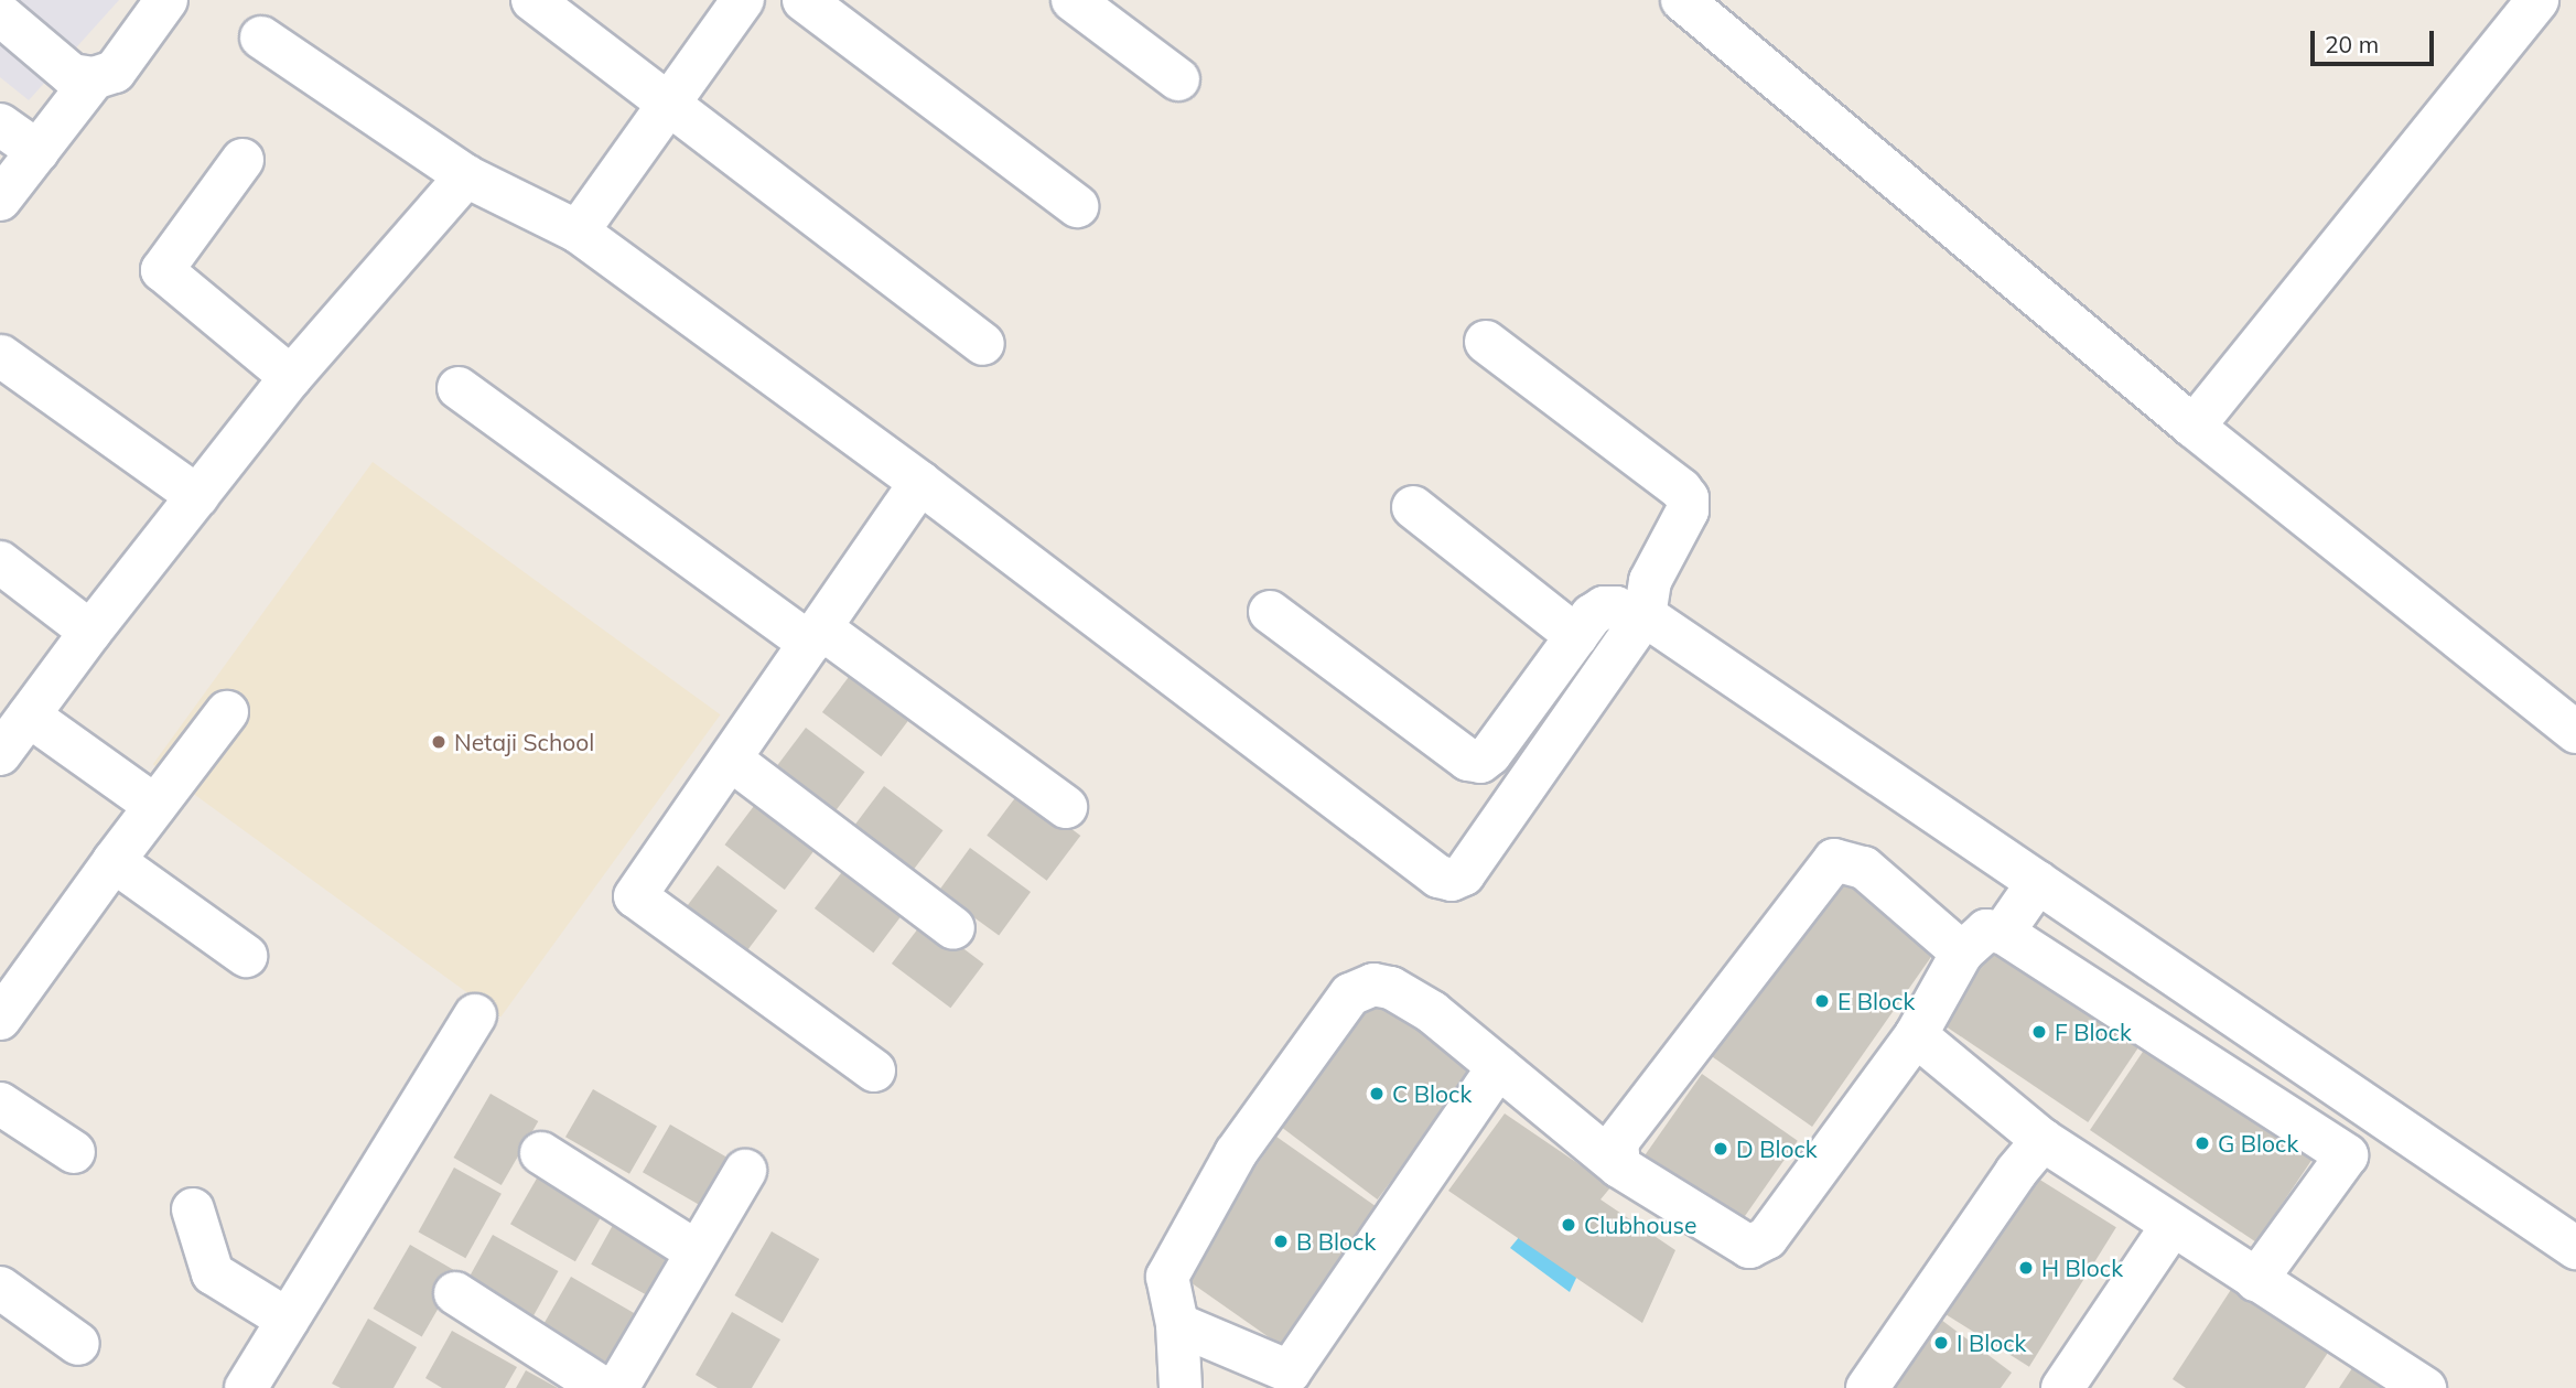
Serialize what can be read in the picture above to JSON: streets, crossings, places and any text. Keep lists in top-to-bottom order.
{
  "places": [
    "Netaji School",
    "E Block",
    "F Block",
    "C Block",
    "G Block",
    "D Block",
    "Clubhouse",
    "B Block",
    "H Block",
    "I Block"
  ],
  "scale_bar": "20 m"
}
